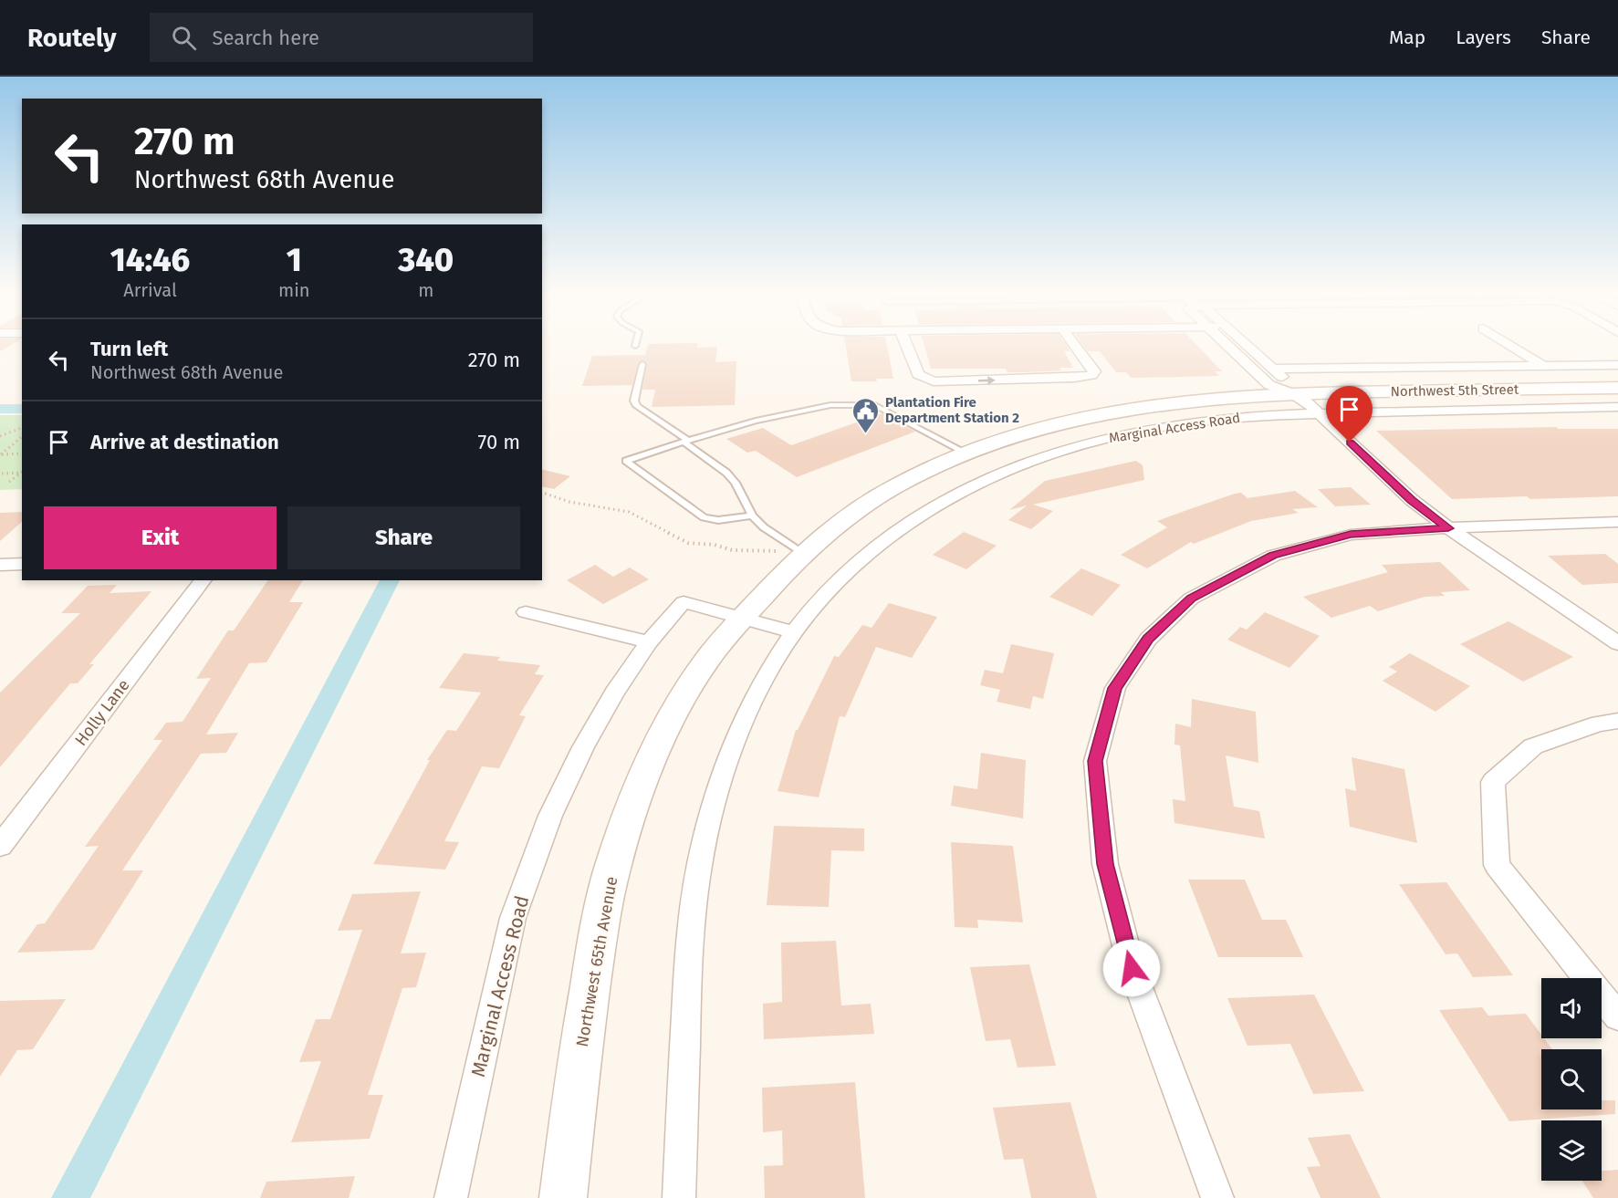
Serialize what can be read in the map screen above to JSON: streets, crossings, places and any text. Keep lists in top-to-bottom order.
{
  "streets": {
    "street": [
      "Northwest 5th Street",
      "Marginal Access Road",
      "Holly Lane",
      "Northwest 65th Avenue"
    ]
  },
  "crossings": [
    ["Northwest 5th Street", "Northwest 65th Avenue"],
    ["Marginal Access Road", "Northwest 65th Avenue"]
  ],
  "places": {
    "public building": ["Plantation Fire Department Station 2"]
  },
  "page": {
    "header": "Routely",
    "search": "Search here",
    "nav": ["Map", "Layers", "Share"],
    "turn": ["270 m", "Northwest 68th Avenue"],
    "eta": [
      "14:46",
      "Arrival",
      "1",
      "min",
      "340",
      "m"
    ],
    "list": [
      {
        "name": "Turn left",
        "note": "Northwest 68th Avenue",
        "value": "270 m"
      },
      {
        "name": "Arrive at destination",
        "value": "70 m"
      }
    ],
    "buttons": ["Exit", "Share"]
  }
}
